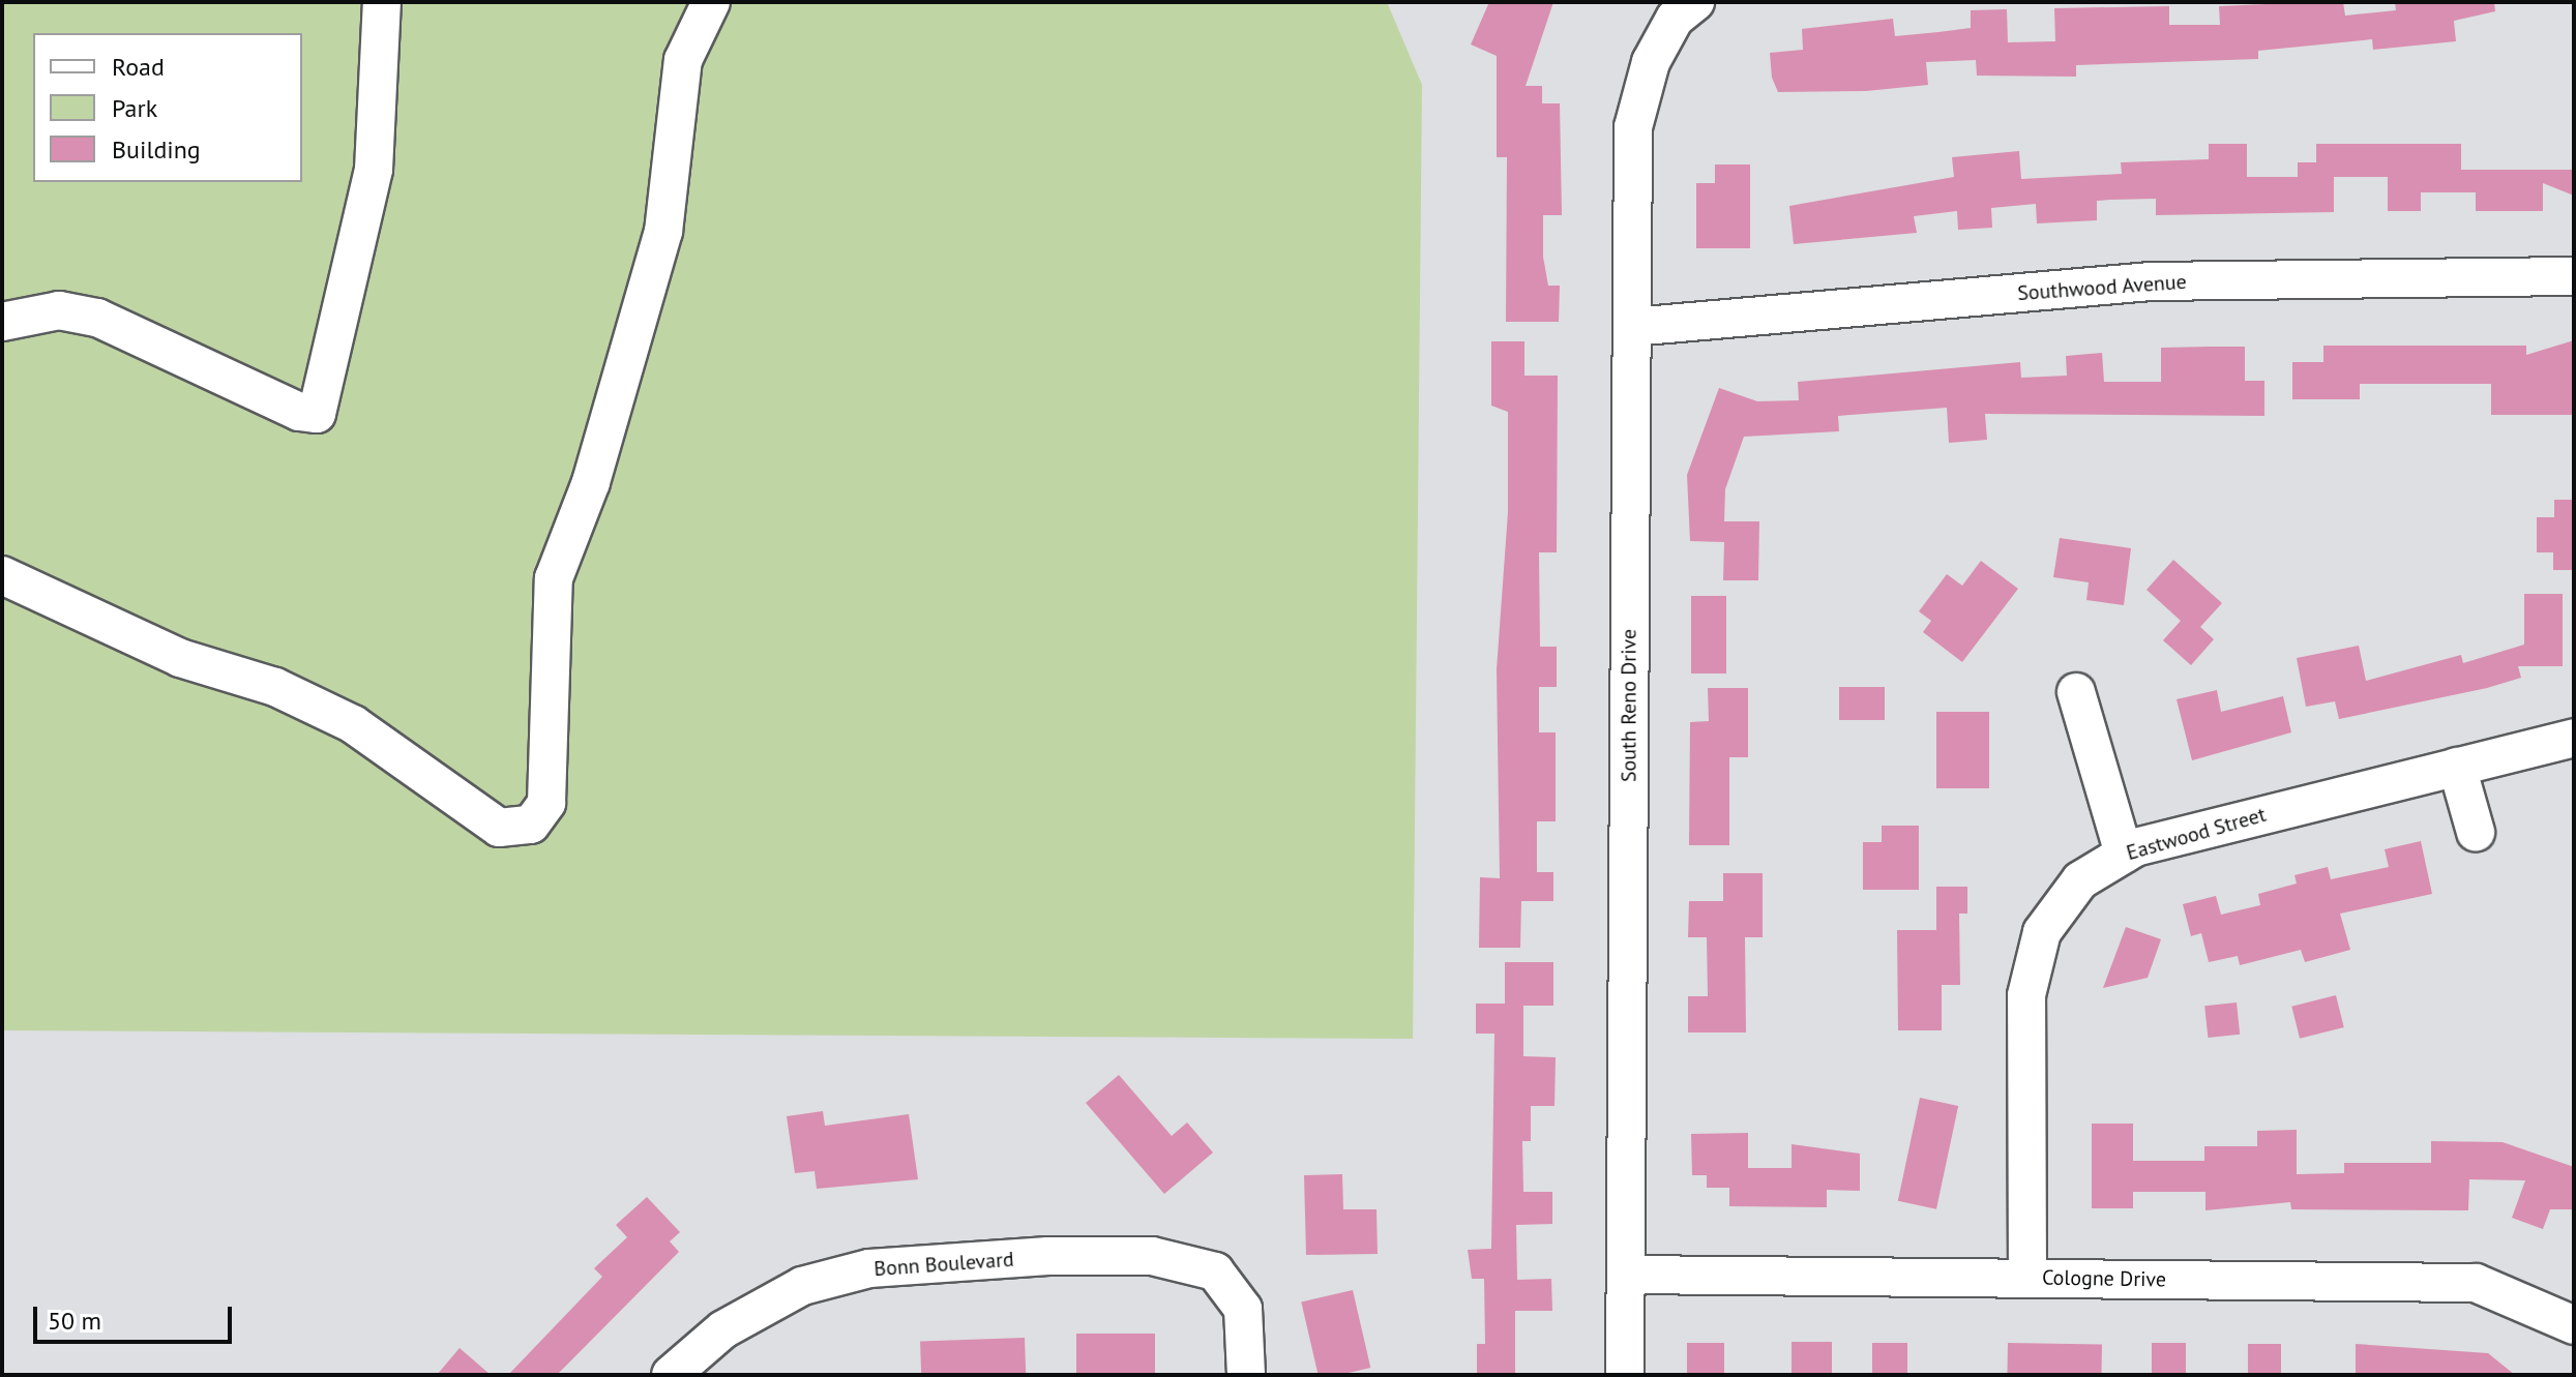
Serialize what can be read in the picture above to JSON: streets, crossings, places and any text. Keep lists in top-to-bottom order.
{
  "streets": {
    "street": [
      "Southwood Avenue",
      "South Reno Drive",
      "Eastwood Street",
      "Bonn Boulevard",
      "Cologne Drive"
    ]
  },
  "crossings": [
    ["Southwood Avenue", "South Reno Drive"],
    ["South Reno Drive", "Cologne Drive"],
    ["Eastwood Street", "Cologne Drive"]
  ],
  "legend": ["Road", "Park", "Building"],
  "scale_bar": "50 m"
}
